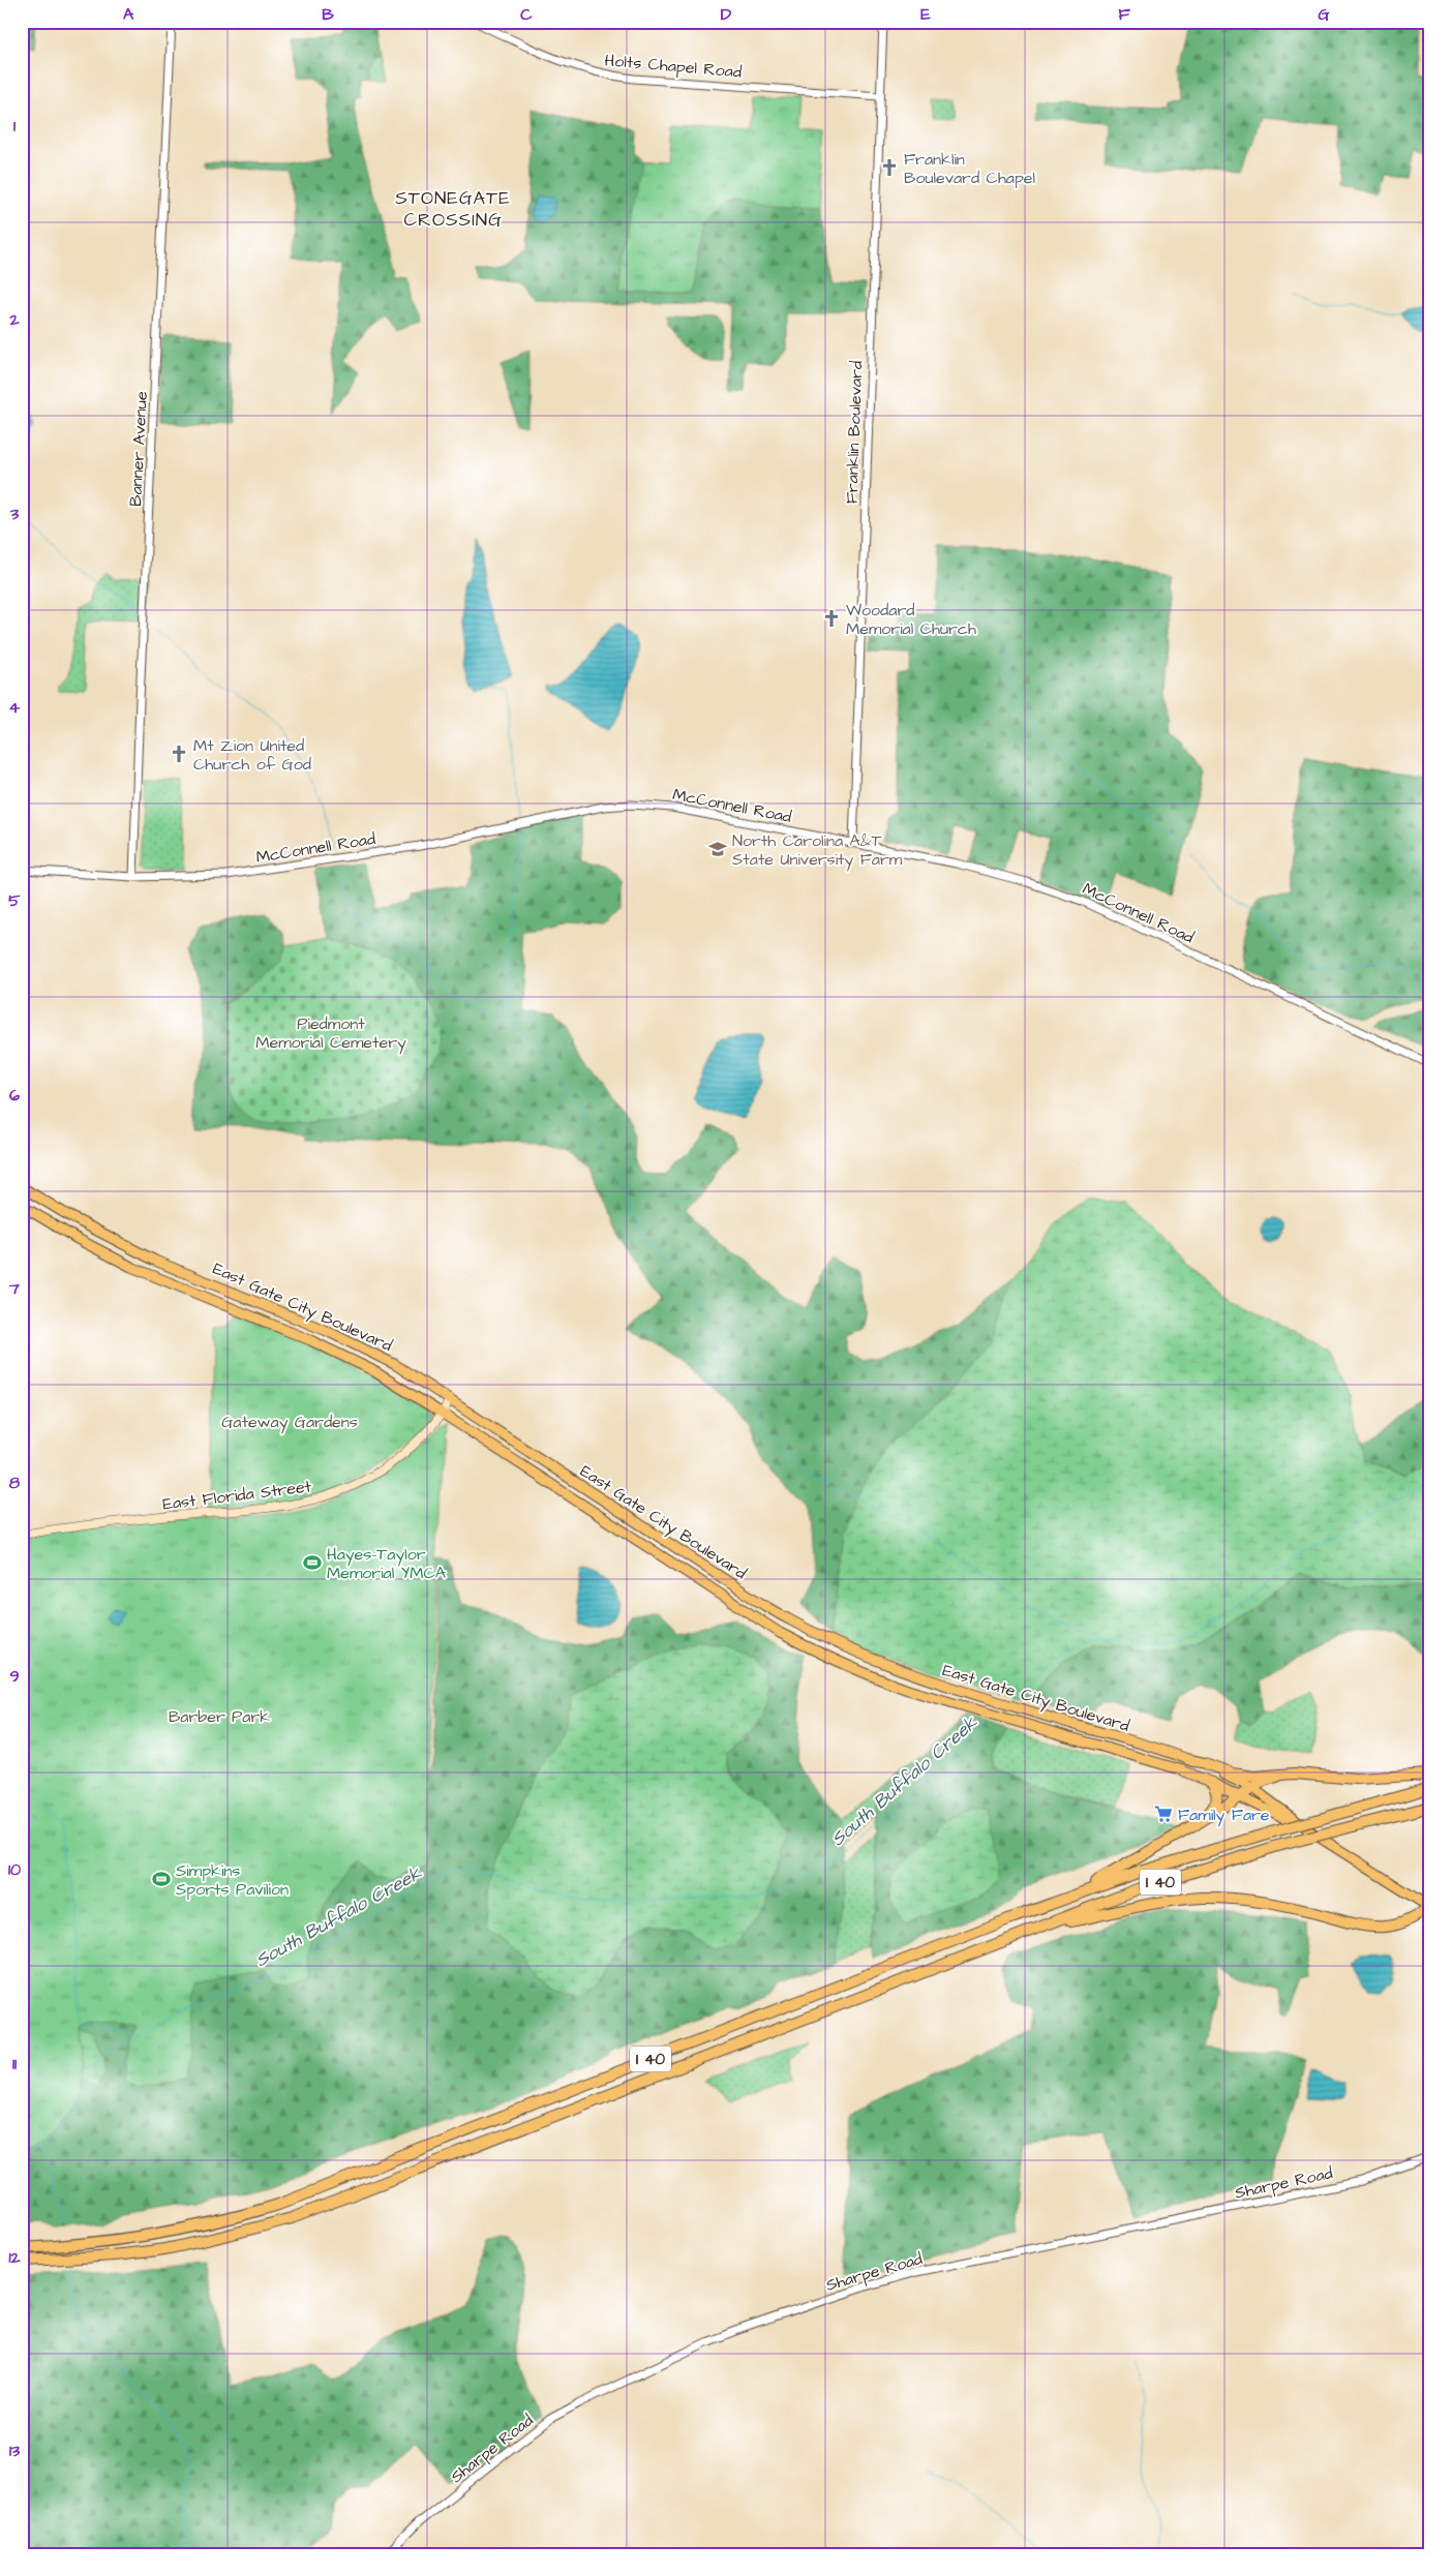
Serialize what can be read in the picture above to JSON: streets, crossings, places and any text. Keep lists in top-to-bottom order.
{
  "streets": {
    "highway": ["I 40"],
    "main road": ["East Gate City Boulevard", "East Florida Street"],
    "street": [
      "Holts Chapel Road",
      "Franklin Boulevard",
      "Banner Avenue",
      "McConnell Road",
      "Sharpe Road"
    ]
  },
  "crossings": [
    ["Holts Chapel Road", "Franklin Boulevard"],
    ["Franklin Boulevard", "McConnell Road"],
    ["Banner Avenue", "McConnell Road"],
    ["East Gate City Boulevard", "East Florida Street"]
  ],
  "districts": ["STONEGATE CROSSING"],
  "water": ["South Buffalo Creek"],
  "parks": ["Piedmont Memorial Cemetery", "Gateway Gardens", "Barber Park"],
  "places": {
    "church": ["Franklin Boulevard Chapel", "Woodard Memorial Church", "Mt Zion United Church of God"],
    "school or university": ["North Carolina A&T State University Farm"],
    "sports": ["Hayes-Taylor Memorial YMCA", "Simpkins Sports Pavilion"],
    "supermarket": ["Family Fare"]
  },
  "grid": {
    "columns": [
      "A",
      "B",
      "C",
      "D",
      "E",
      "F",
      "G"
    ],
    "rows": [
      "1",
      "2",
      "3",
      "4",
      "5",
      "6",
      "7",
      "8",
      "9",
      "10",
      "11",
      "12",
      "13"
    ]
  }
}
